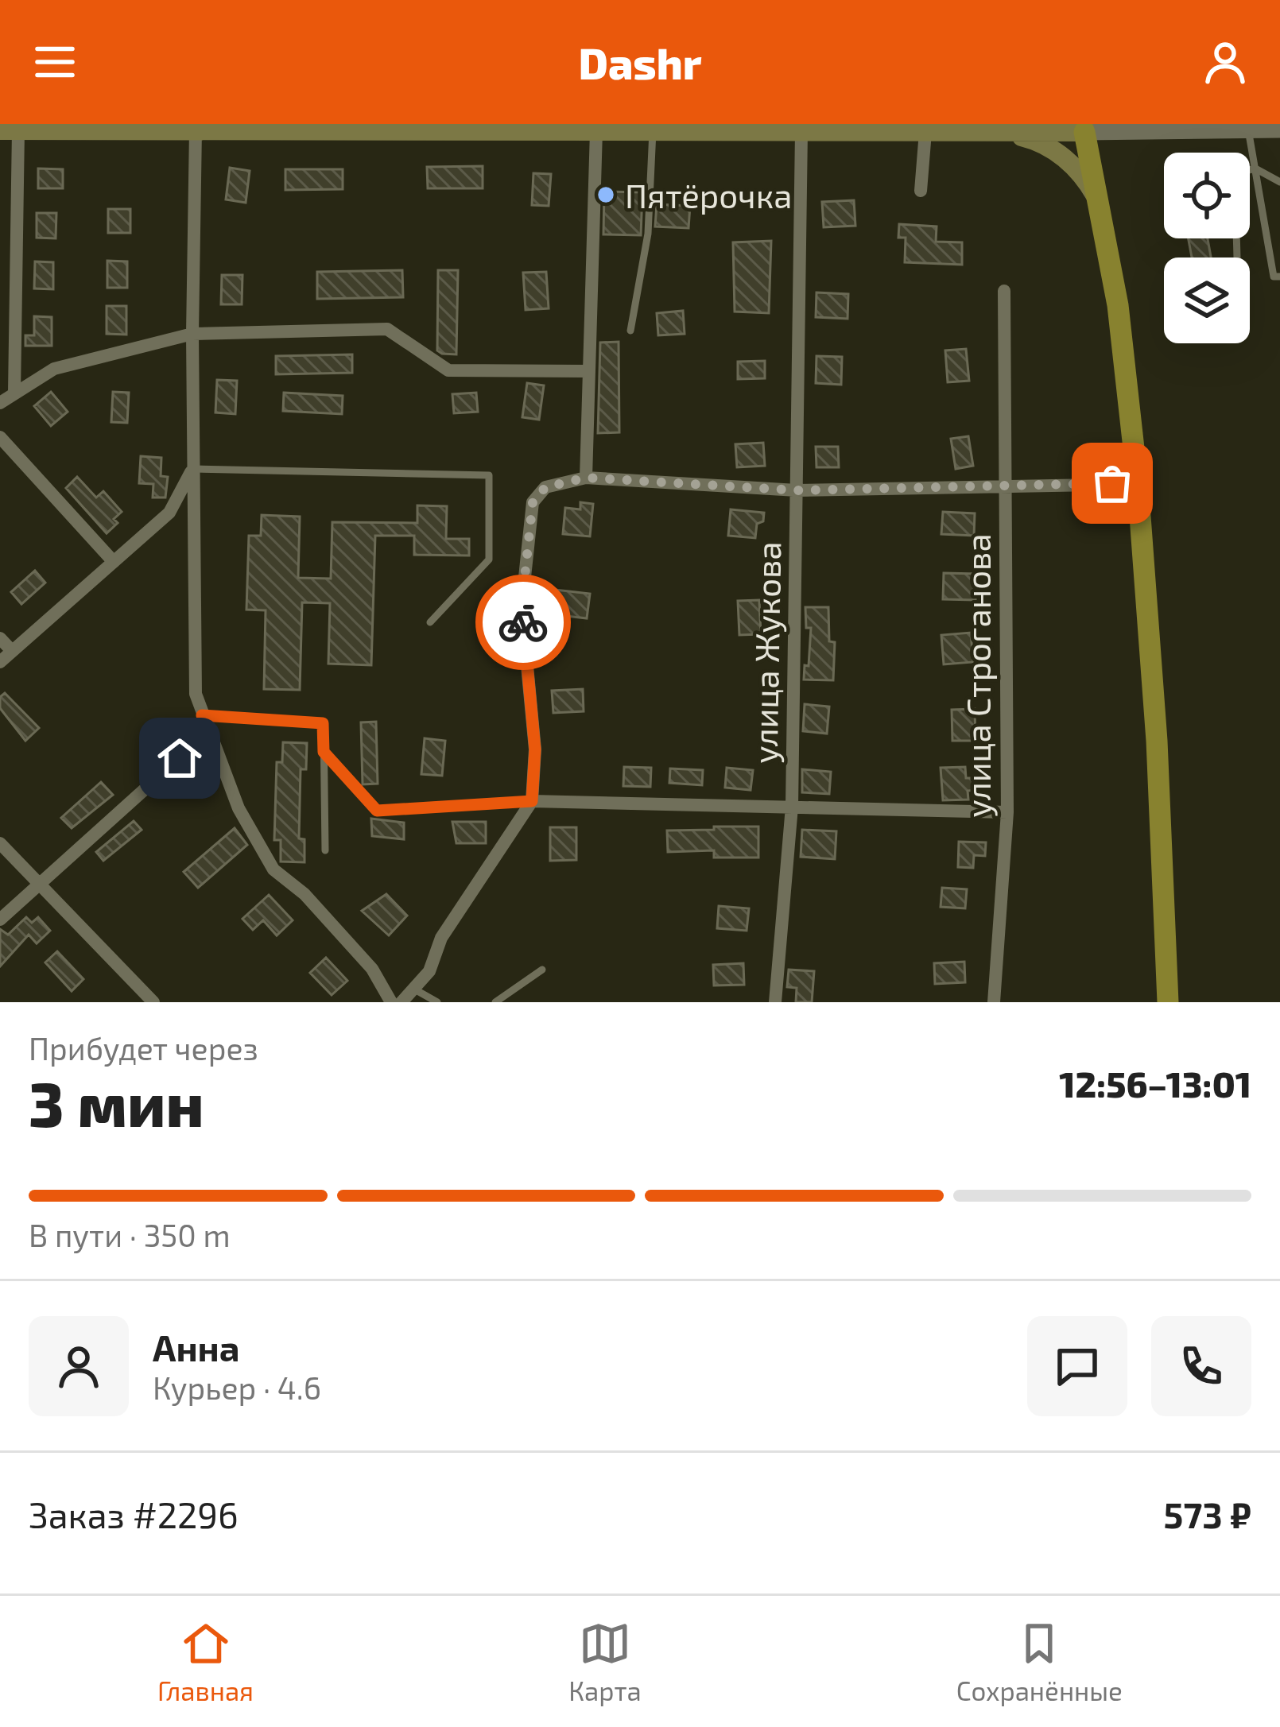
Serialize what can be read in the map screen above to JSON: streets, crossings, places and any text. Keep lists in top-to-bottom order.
{
  "streets": {
    "street": ["улица Жукова", "улица Строганова"]
  },
  "places": ["Пятёрочка"],
  "page": {
    "header": "Dashr",
    "heading": ["3 мин", "Прибудет через", "12:56–13:01"],
    "panel": [
      "Анна",
      "Курьер · 4.6",
      "Заказ #2296",
      "573 ₽"
    ],
    "bar": "В пути · 350 m",
    "tabs": ["Главная", "Карта", "Сохранённые"]
  }
}
